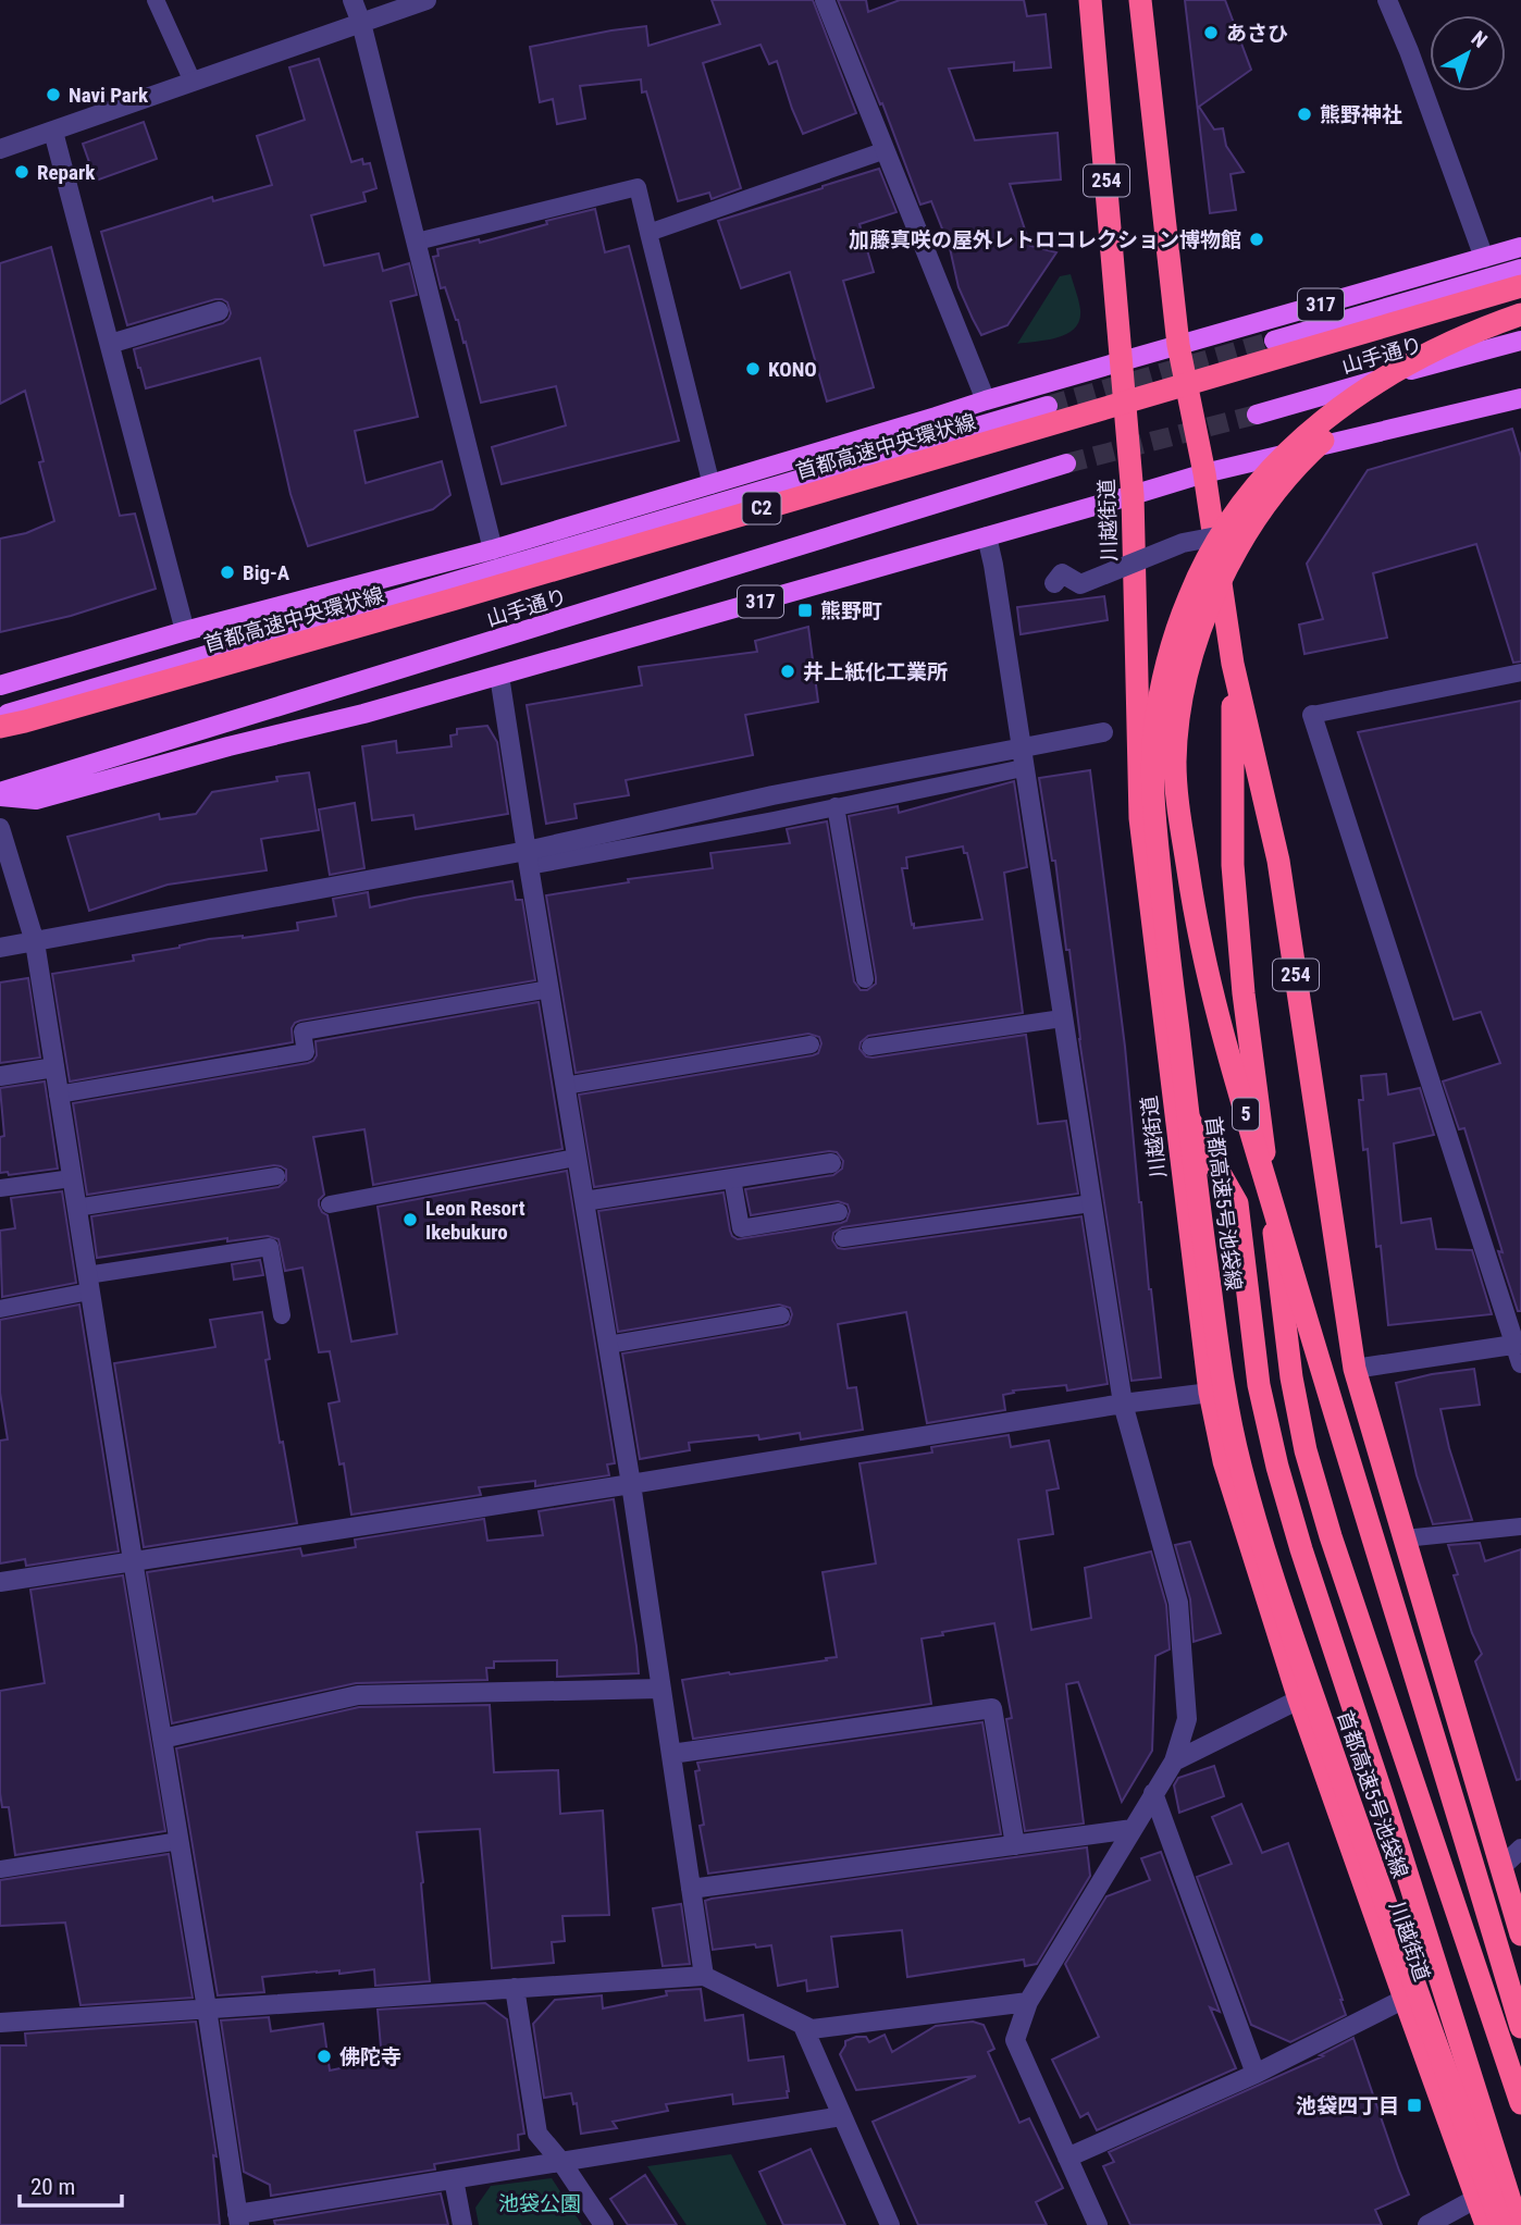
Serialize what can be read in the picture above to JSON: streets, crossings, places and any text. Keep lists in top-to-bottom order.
{
  "streets": {
    "highway": [
      "254",
      "首都高速中央環状線",
      "C2",
      "川越街道",
      "5",
      "首都高速5号池袋線"
    ],
    "main road": ["317", "山手通り"]
  },
  "crossings": [
    ["254", "317"],
    ["317", "山手通り"],
    ["317", "川越街道"]
  ],
  "parks": ["池袋公園"],
  "places": {
    "other": [
      "あさひ",
      "Navi Park",
      "熊野神社",
      "Repark",
      "加藤真咲の屋外レトロコレクション博物館",
      "KONO",
      "Big-A",
      "井上紙化工業所",
      "Leon Resort Ikebukuro",
      "佛陀寺"
    ],
    "transit": ["熊野町", "池袋四丁目"]
  },
  "scale_bar": "20 m",
  "north": "top right"
}
